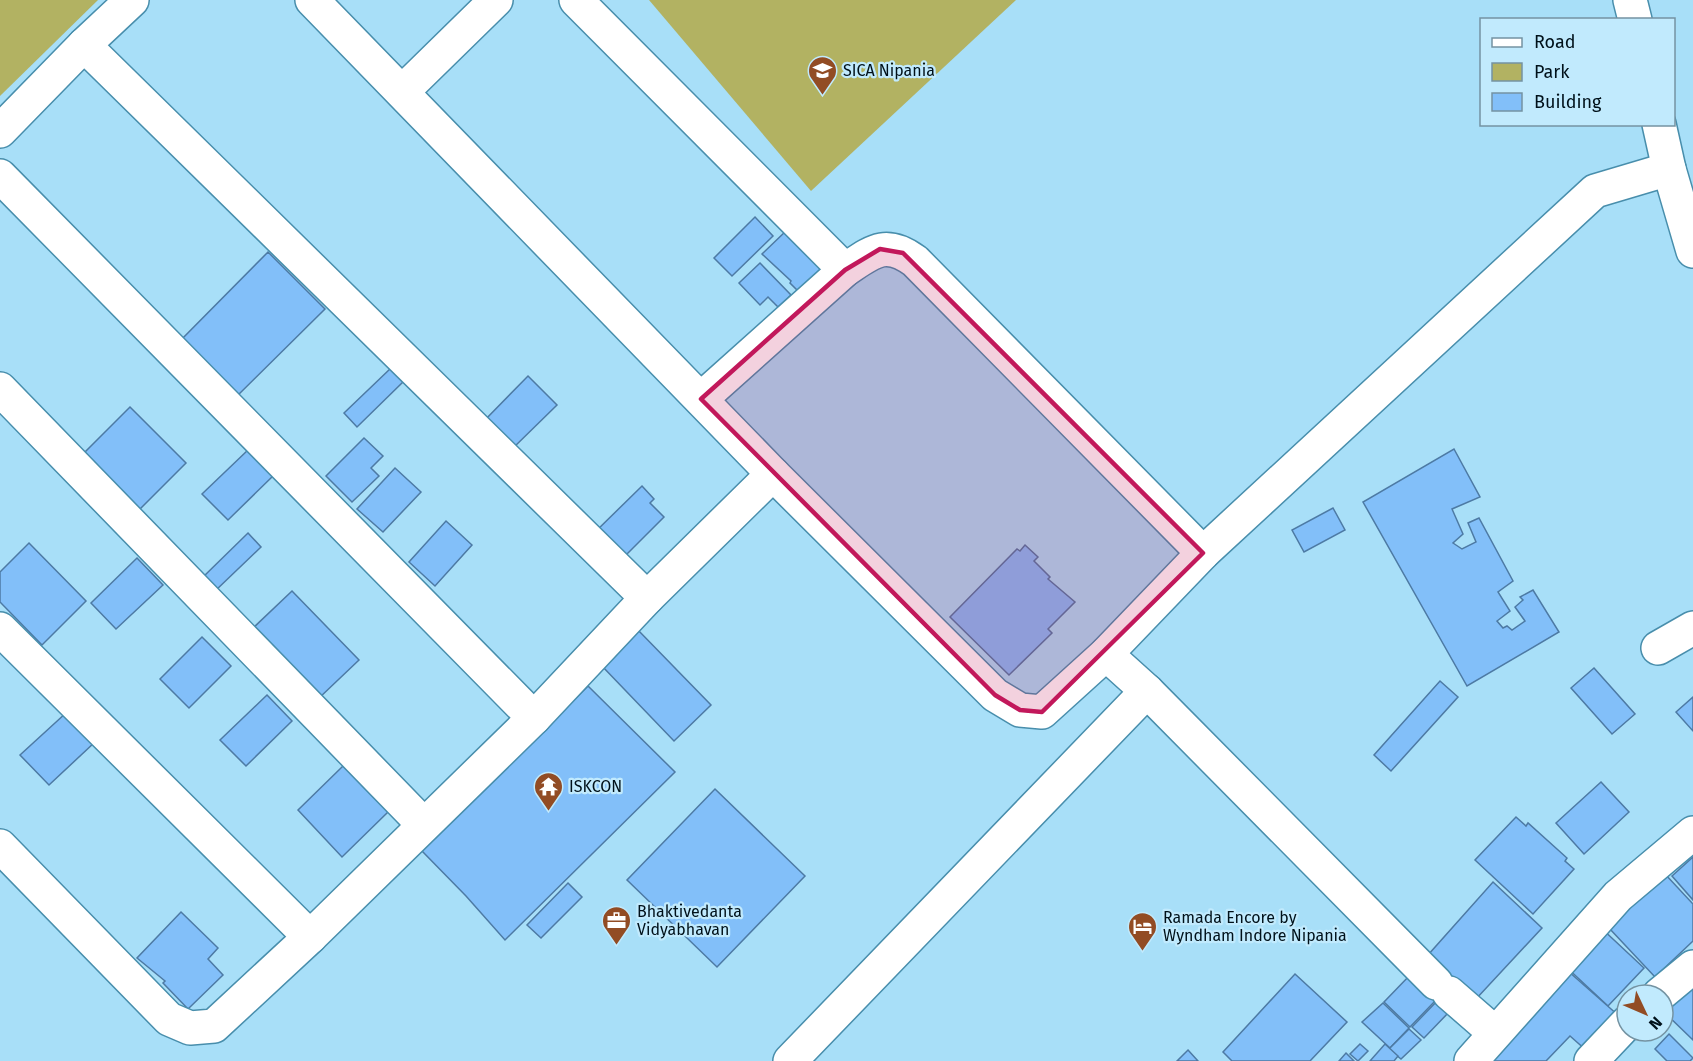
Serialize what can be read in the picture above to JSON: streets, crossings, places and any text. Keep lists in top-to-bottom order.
{
  "places": {
    "school or university": ["SICA Nipania"],
    "temple": ["ISKCON"],
    "office": ["Bhaktivedanta Vidyabhavan"],
    "hotel": ["Ramada Encore by Wyndham Indore Nipania"]
  },
  "legend": ["Road", "Park", "Building"],
  "north": "bottom right"
}
